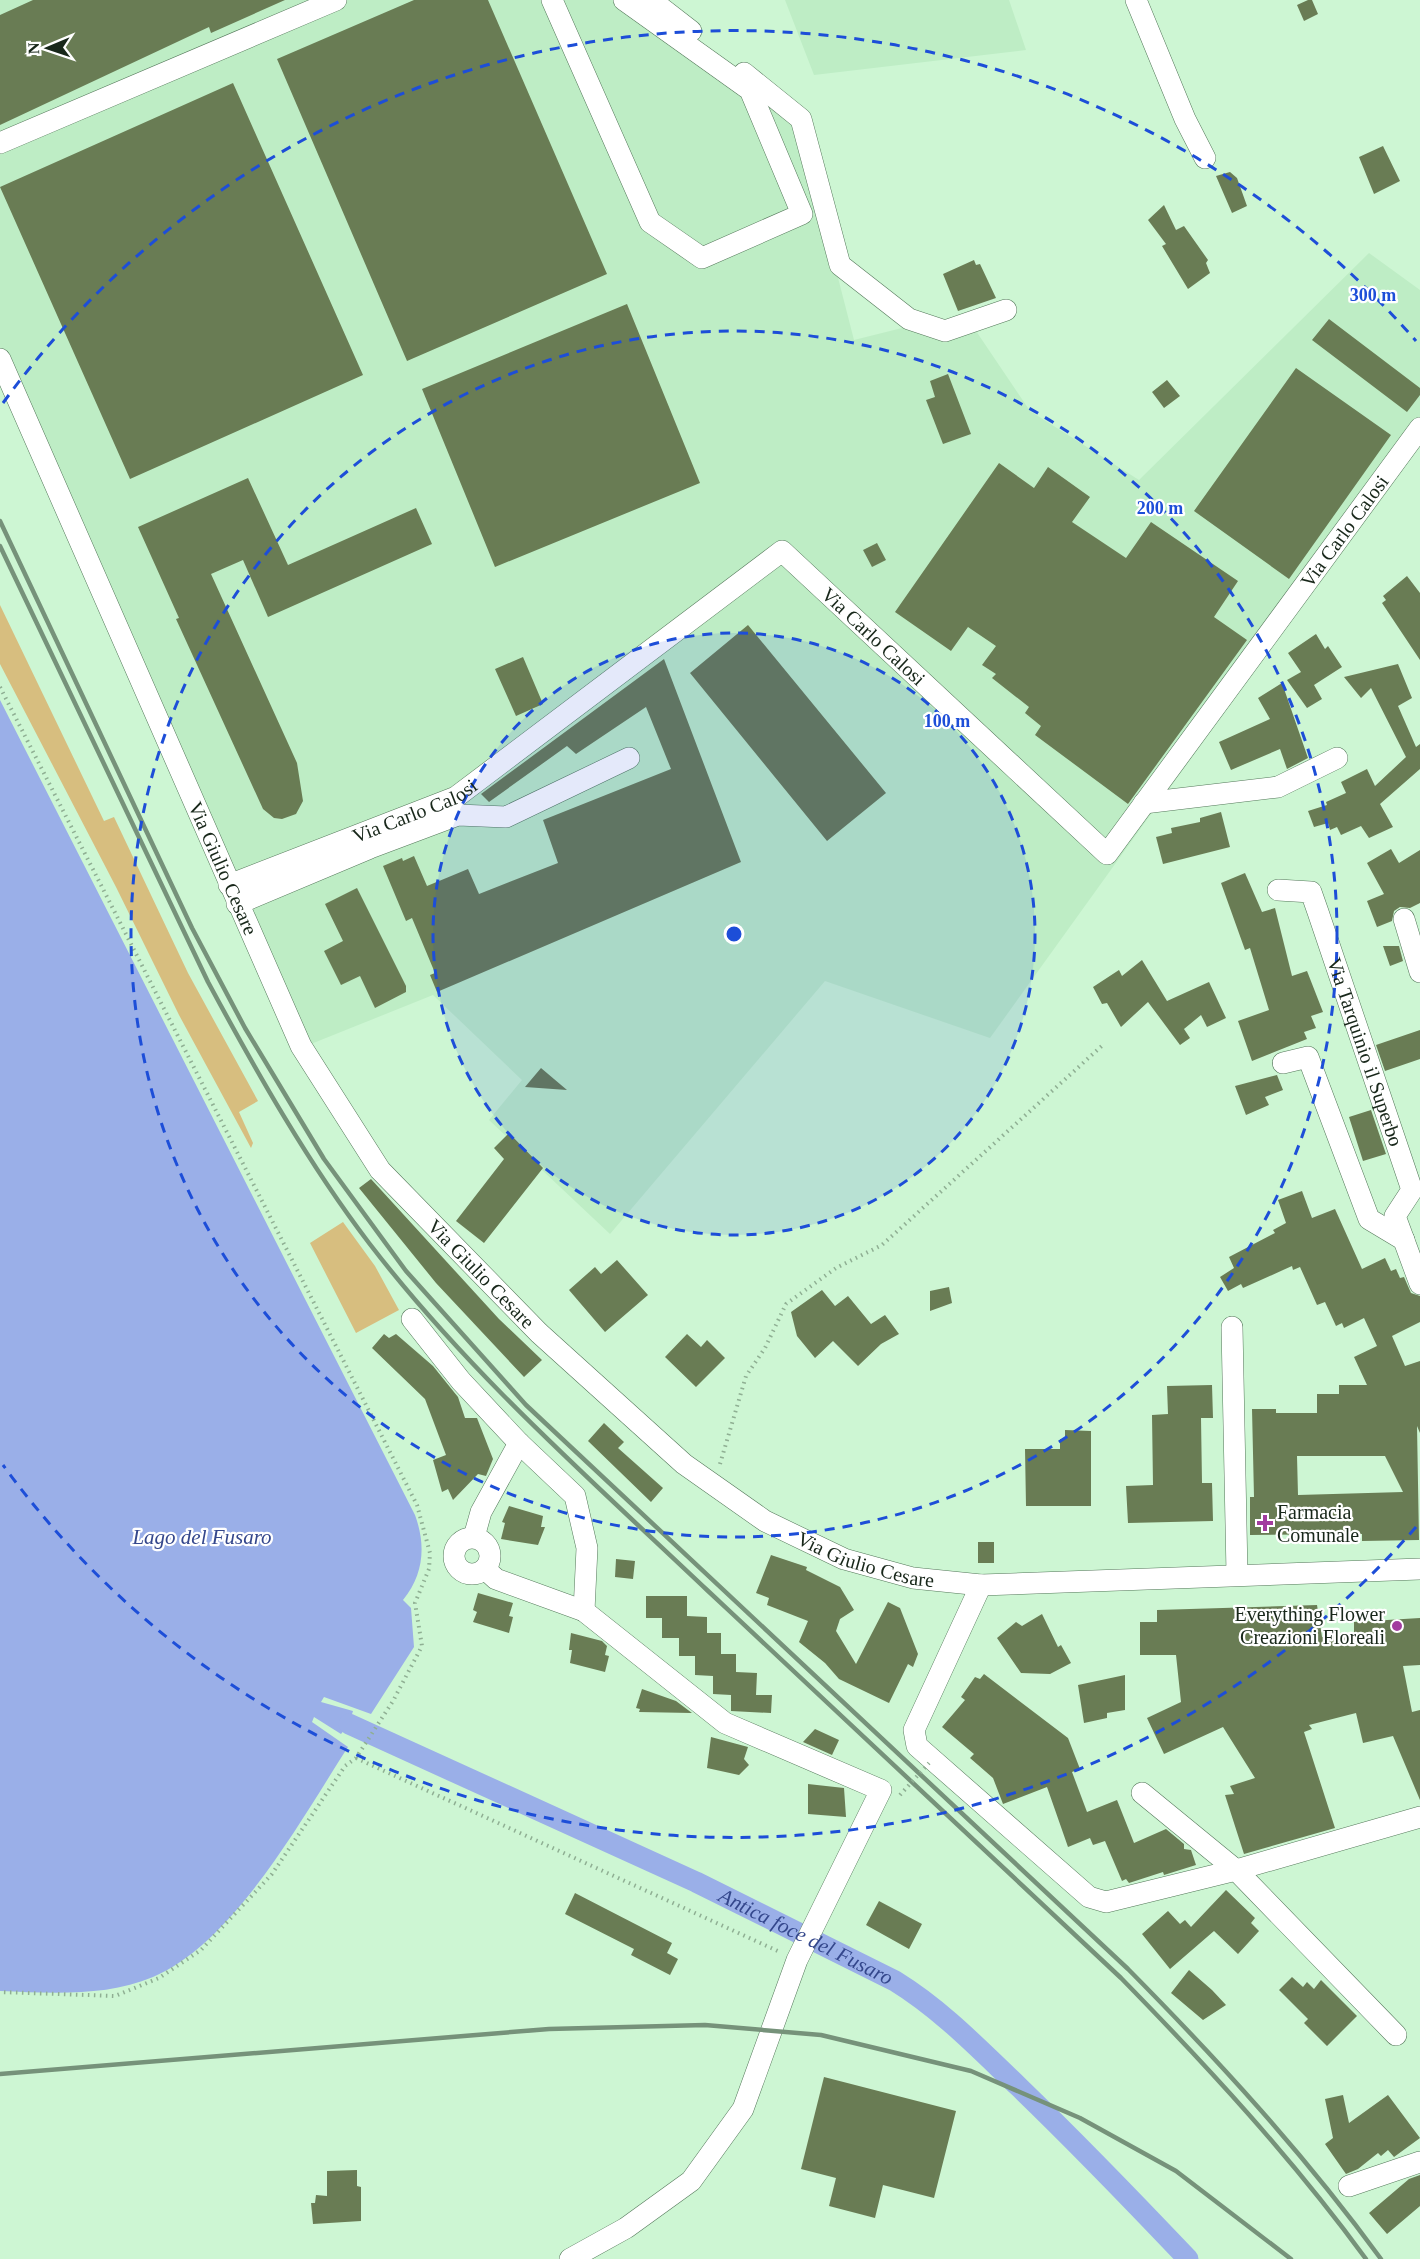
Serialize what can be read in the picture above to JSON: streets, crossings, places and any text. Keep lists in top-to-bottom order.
{
  "streets": {
    "street": ["Via Carlo Calosi", "Via Giulio Cesare", "Via Tarquinio il Superbo"]
  },
  "crossings": [
    ["Via Carlo Calosi", "Via Giulio Cesare"]
  ],
  "water": ["Lago del Fusaro", "Antica foce del Fusaro"],
  "places": {
    "health": ["Farmacia Comunale"],
    "other": ["Everything Flower Creazioni Floreali"]
  },
  "north": "left",
  "rings": ["300 m", "200 m", "100 m"]
}
